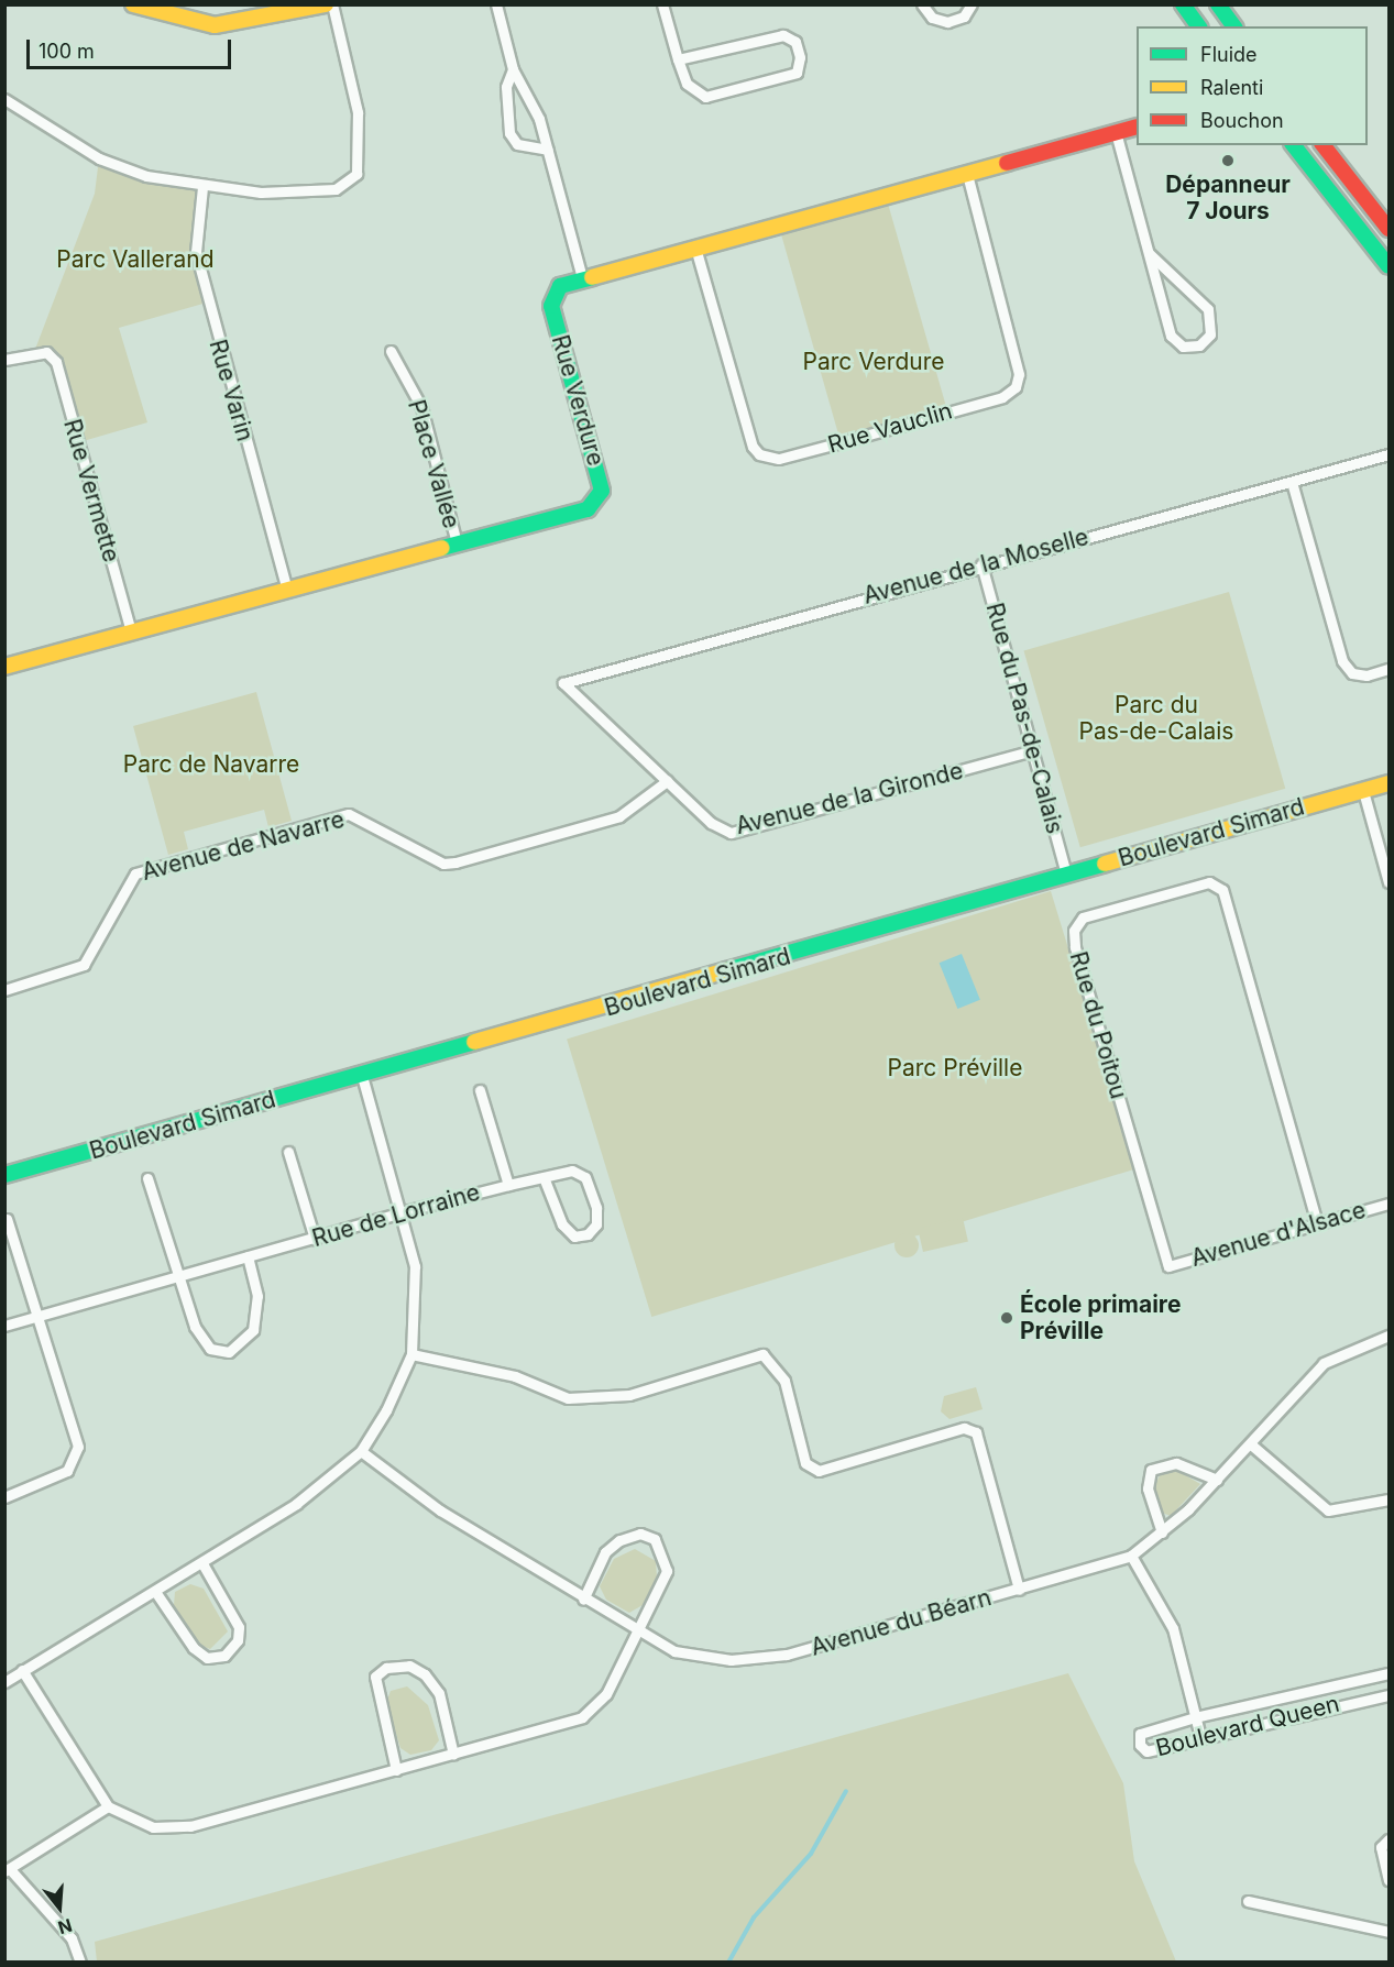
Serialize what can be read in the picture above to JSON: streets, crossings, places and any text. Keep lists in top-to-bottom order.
{
  "streets": {
    "street": [
      "Rue Varin",
      "Rue Verdure",
      "Rue Vauclin",
      "Place Vallée",
      "Rue Vermette",
      "Avenue de la Moselle",
      "Rue du Pas-de-Calais",
      "Avenue de la Gironde",
      "Boulevard Simard",
      "Avenue de Navarre",
      "Rue du Poitou",
      "Rue de Lorraine",
      "Avenue d'Alsace",
      "Avenue du Béarn",
      "Boulevard Queen"
    ]
  },
  "crossings": [
    ["Rue Varin", "Rue Verdure"],
    ["Rue Verdure", "Rue Vauclin"],
    ["Rue Verdure", "Place Vallée"],
    ["Rue Verdure", "Rue Vermette"],
    ["Avenue de la Moselle", "Rue du Pas-de-Calais"],
    ["Avenue de la Moselle", "Avenue de la Gironde"],
    ["Rue du Pas-de-Calais", "Avenue de la Gironde"],
    ["Rue du Pas-de-Calais", "Boulevard Simard"],
    ["Avenue de la Gironde", "Avenue de Navarre"],
    ["Rue du Poitou", "Avenue d'Alsace"]
  ],
  "parks": [
    "Parc Vallerand",
    "Parc Verdure",
    "Parc du Pas-de-Calais",
    "Parc de Navarre",
    "Parc Préville"
  ],
  "places": ["Dépanneur 7 Jours", "École primaire Préville"],
  "legend": ["Fluide", "Ralenti", "Bouchon"],
  "scale_bar": "100 m",
  "north": "bottom"
}
